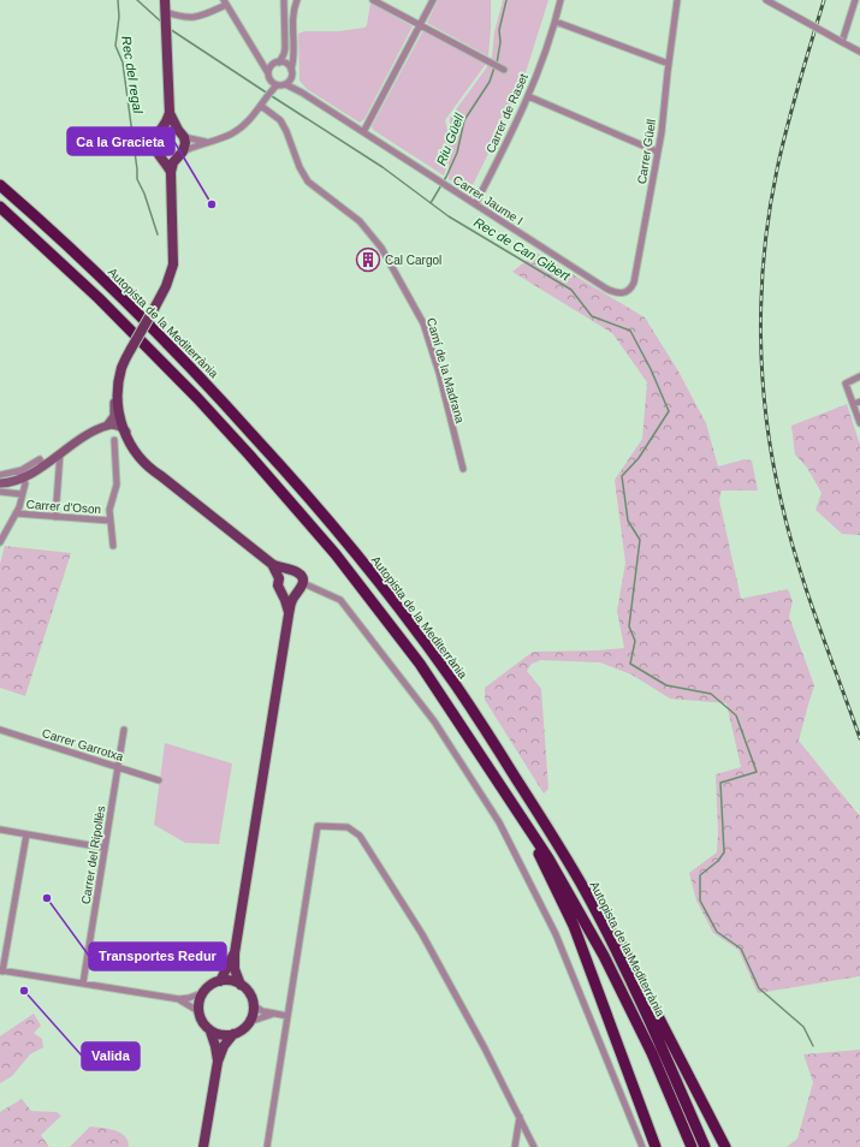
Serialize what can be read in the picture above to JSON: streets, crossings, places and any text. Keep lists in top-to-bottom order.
{
  "streets": {
    "highway": ["Autopista de la Mediterrània"],
    "street": [
      "Carrer de Raset",
      "Carrer Güell",
      "Carrer Jaume I",
      "Camí de la Madrana",
      "Carrer d'Oson",
      "Carrer Garrotxa",
      "Carrer del Ripollès"
    ]
  },
  "crossings": [
    ["Carrer de Raset", "Carrer Jaume I"],
    ["Carrer Güell", "Carrer Jaume I"],
    ["Carrer Garrotxa", "Carrer del Ripollès"]
  ],
  "water": ["Rec del regal", "Riu Güell", "Rec de Can Gibert"],
  "places": {
    "other": ["Ca la Gracieta", "Transportes Redur", "Valida"],
    "building": ["Cal Cargol"]
  }
}
